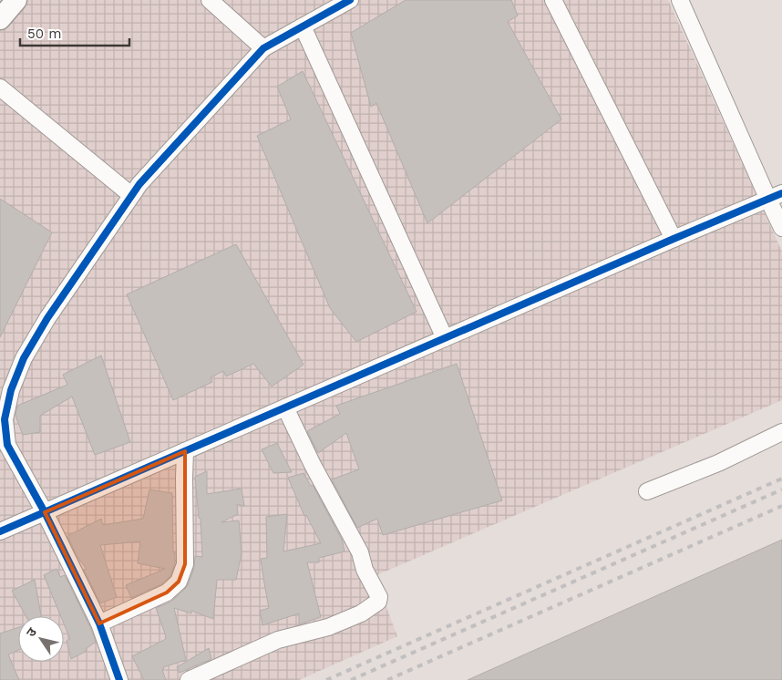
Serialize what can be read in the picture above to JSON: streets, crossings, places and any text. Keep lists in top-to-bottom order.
{
  "scale_bar": "50 m",
  "north": "top left"
}
